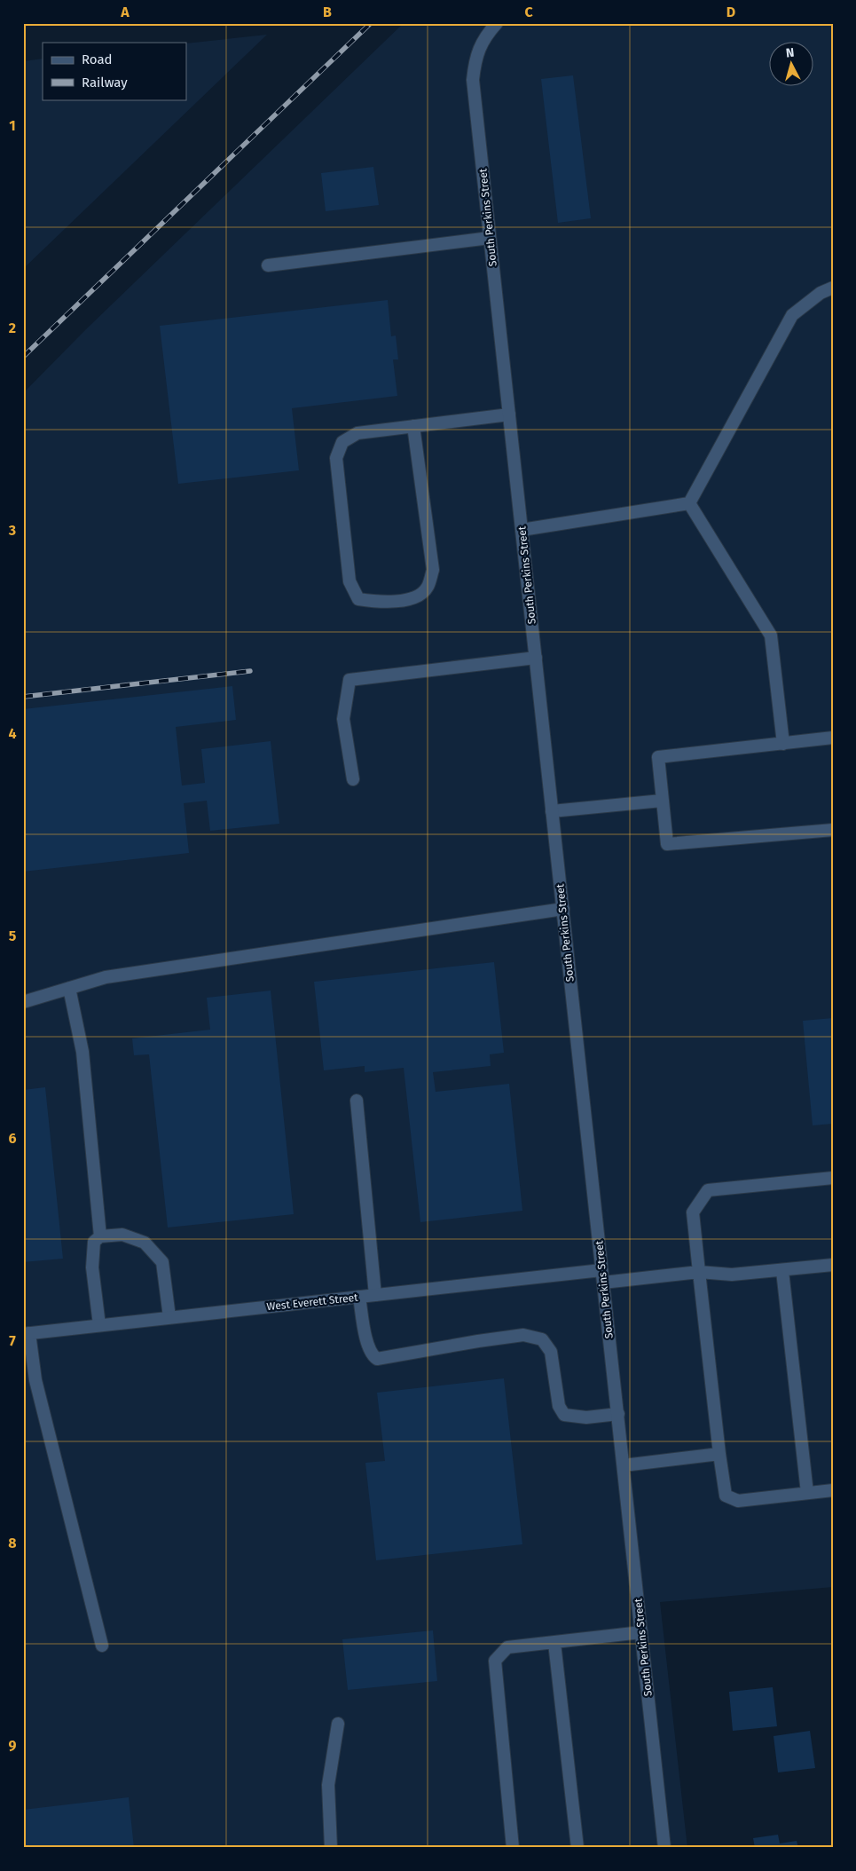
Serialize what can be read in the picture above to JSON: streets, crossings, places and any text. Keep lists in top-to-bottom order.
{
  "streets": {
    "street": ["South Perkins Street", "West Everett Street"]
  },
  "crossings": [
    ["South Perkins Street", "West Everett Street"]
  ],
  "legend": ["Road", "Railway"],
  "north": "top",
  "grid": {
    "columns": [
      "A",
      "B",
      "C",
      "D"
    ],
    "rows": [
      "1",
      "2",
      "3",
      "4",
      "5",
      "6",
      "7",
      "8",
      "9"
    ]
  }
}
